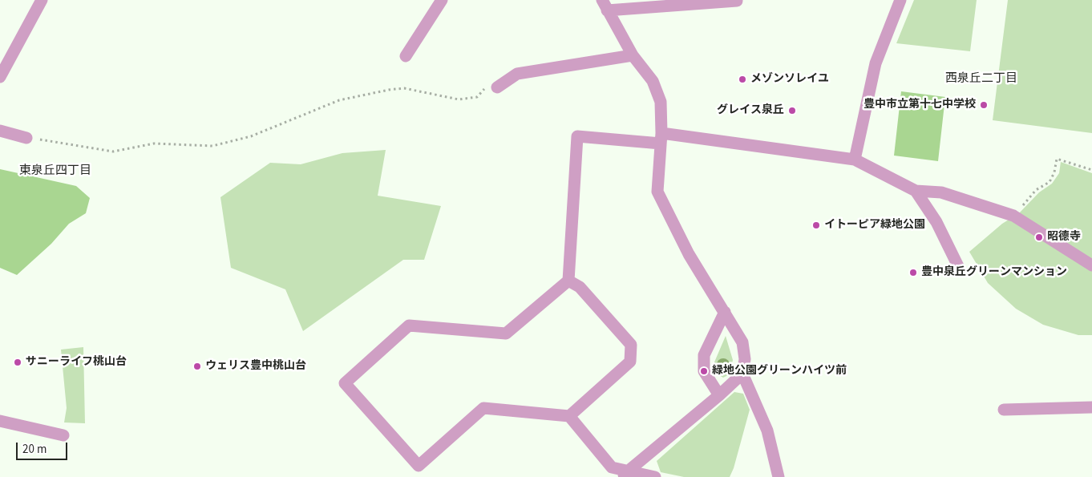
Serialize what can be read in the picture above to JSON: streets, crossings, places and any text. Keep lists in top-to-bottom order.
{
  "districts": ["西泉丘二丁目", "東泉丘四丁目"],
  "places": [
    "メゾンソレイユ",
    "豊中市立第十七中学校",
    "グレイス泉丘",
    "イトーピア緑地公園",
    "昭德寺",
    "豊中泉丘グリーンマンション",
    "サニーライフ桃山台",
    "ウェリス豊中桃山台",
    "緑地公園グリーンハイツ前"
  ],
  "scale_bar": "20 m"
}
